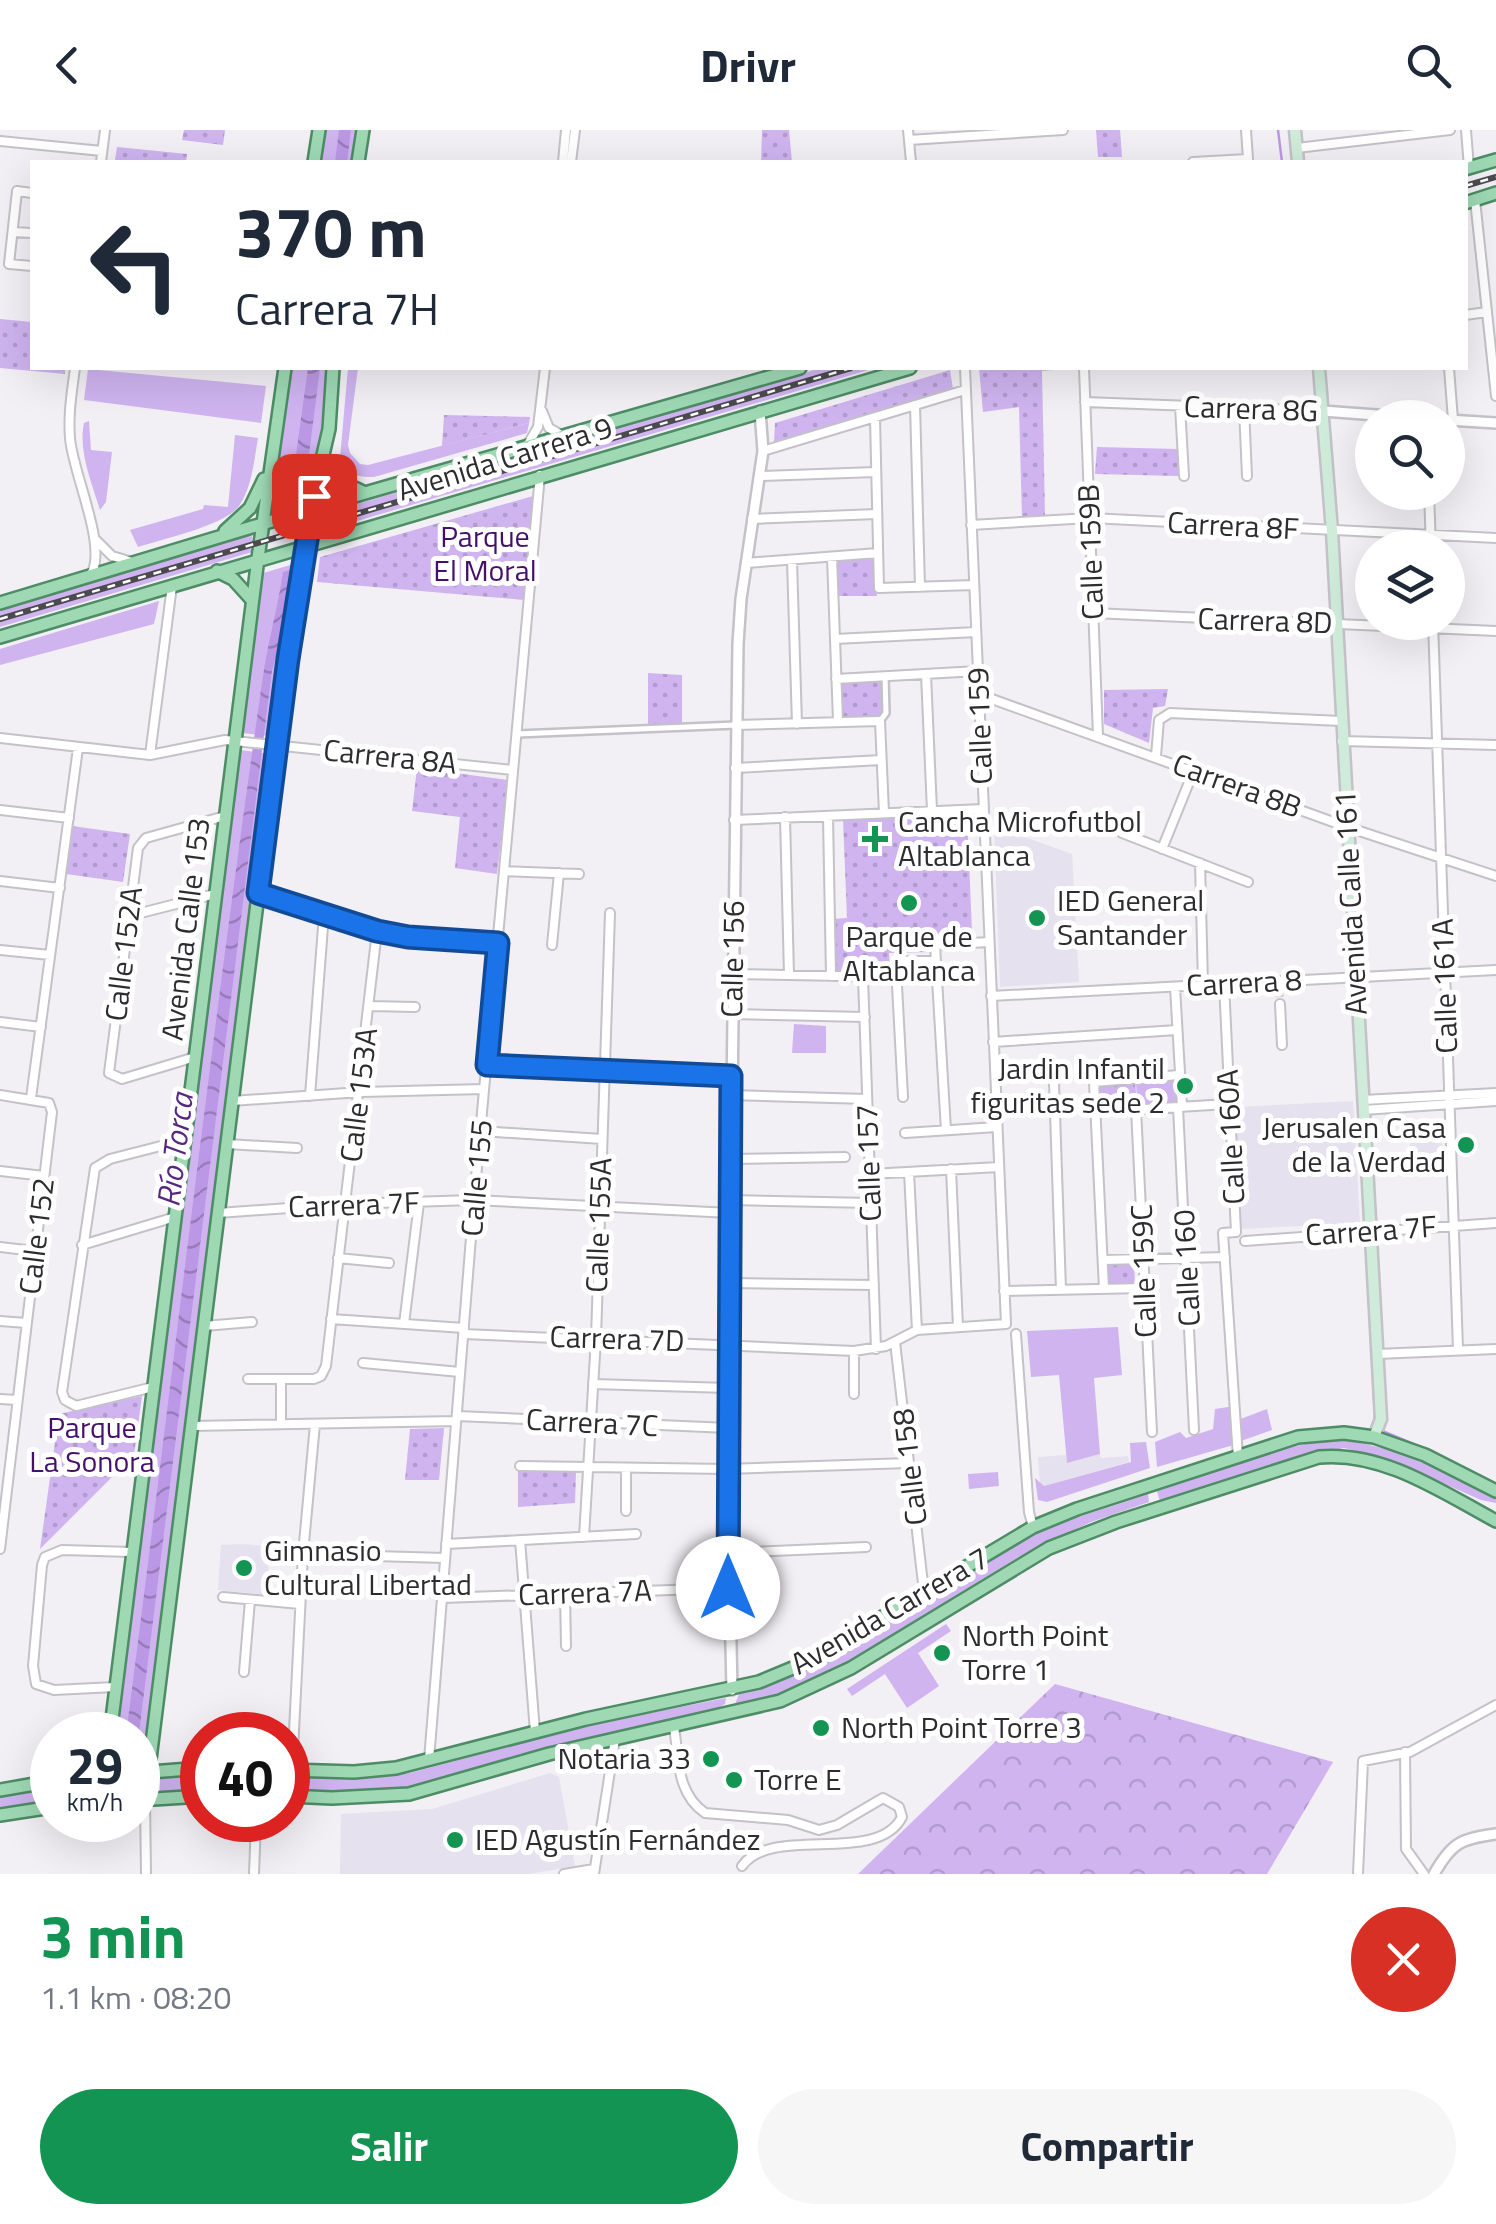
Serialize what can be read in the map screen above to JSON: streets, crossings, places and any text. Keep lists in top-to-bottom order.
{
  "streets": {
    "main road": [
      "Avenida Carrera 9",
      "Avenida Calle 161",
      "Avenida Calle 153",
      "Avenida Carrera 7"
    ],
    "street": [
      "Carrera 8G",
      "Carrera 8F",
      "Calle 159B",
      "Carrera 8D",
      "Calle 159",
      "Carrera 8A",
      "Carrera 8B",
      "Calle 152A",
      "Calle 156",
      "Carrera 8",
      "Calle 161A",
      "Calle 153A",
      "Calle 160A",
      "Calle 157",
      "Calle 155",
      "Carrera 7F",
      "Calle 155A",
      "Calle 152",
      "Calle 160",
      "Calle 159C",
      "Carrera 7D",
      "Carrera 7C",
      "Calle 158",
      "Carrera 7A"
    ]
  },
  "crossings": [
    ["Carrera 8G", "Calle 159B"],
    ["Carrera 8G", "Avenida Calle 161"],
    ["Avenida Carrera 9", "Avenida Calle 153"],
    ["Avenida Carrera 9", "Calle 156"],
    ["Avenida Carrera 9", "Calle 155"],
    ["Carrera 8F", "Calle 159B"],
    ["Carrera 8F", "Calle 159"],
    ["Carrera 8F", "Avenida Calle 161"],
    ["Calle 159B", "Carrera 8D"],
    ["Calle 159B", "Carrera 8B"],
    ["Carrera 8D", "Avenida Calle 161"],
    ["Calle 159", "Carrera 8B"],
    ["Calle 159", "Carrera 8"],
    ["Calle 159", "Carrera 7D"],
    ["Carrera 8A", "Avenida Calle 153"],
    ["Carrera 8A", "Calle 155"],
    ["Carrera 8B", "Avenida Calle 161"],
    ["Carrera 8B", "Calle 161A"],
    ["Avenida Calle 161", "Carrera 8"],
    ["Avenida Calle 161", "Carrera 7F"],
    ["Avenida Calle 161", "Avenida Carrera 7"],
    ["Avenida Calle 153", "Calle 152A"],
    ["Calle 156", "Carrera 7F"],
    ["Calle 156", "Carrera 7D"],
    ["Calle 156", "Carrera 7C"],
    ["Calle 156", "Carrera 7A"],
    ["Calle 156", "Avenida Carrera 7"],
    ["Carrera 8", "Calle 161A"],
    ["Carrera 8", "Calle 160A"],
    ["Carrera 8", "Calle 160"],
    ["Calle 161A", "Carrera 7F"],
    ["Calle 153A", "Carrera 7F"],
    ["Calle 153A", "Carrera 7D"],
    ["Calle 160A", "Avenida Carrera 7"],
    ["Calle 157", "Carrera 7D"],
    ["Calle 155", "Carrera 7F"],
    ["Calle 155", "Carrera 7D"],
    ["Calle 155", "Carrera 7C"],
    ["Calle 155", "Carrera 7A"],
    ["Calle 155", "Avenida Carrera 7"],
    ["Carrera 7F", "Calle 155A"],
    ["Calle 155A", "Carrera 7D"],
    ["Calle 155A", "Carrera 7C"],
    ["Carrera 7D", "Calle 158"],
    ["Calle 158", "Avenida Carrera 7"]
  ],
  "water": ["Río Torca"],
  "parks": ["Parque El Moral", "Parque La Sonora"],
  "places": {
    "health": ["Cancha Microfutbol Altablanca"],
    "other": [
      "Parque de Altablanca",
      "IED General Santander",
      "Jardin Infantil figuritas sede 2",
      "Jerusalen Casa de la Verdad",
      "Gimnasio Cultural Libertad",
      "North Point Torre 1",
      "North Point Torre 3",
      "Notaria 33",
      "Torre E",
      "IED Agustín Fernández"
    ]
  },
  "page": {
    "header": "Drivr",
    "turn": ["370 m", "Carrera 7H"],
    "speed": "29 km/h",
    "limit": "40",
    "heading": ["3 min", "1.1 km · 08:20"],
    "buttons": ["Salir", "Compartir"]
  }
}
